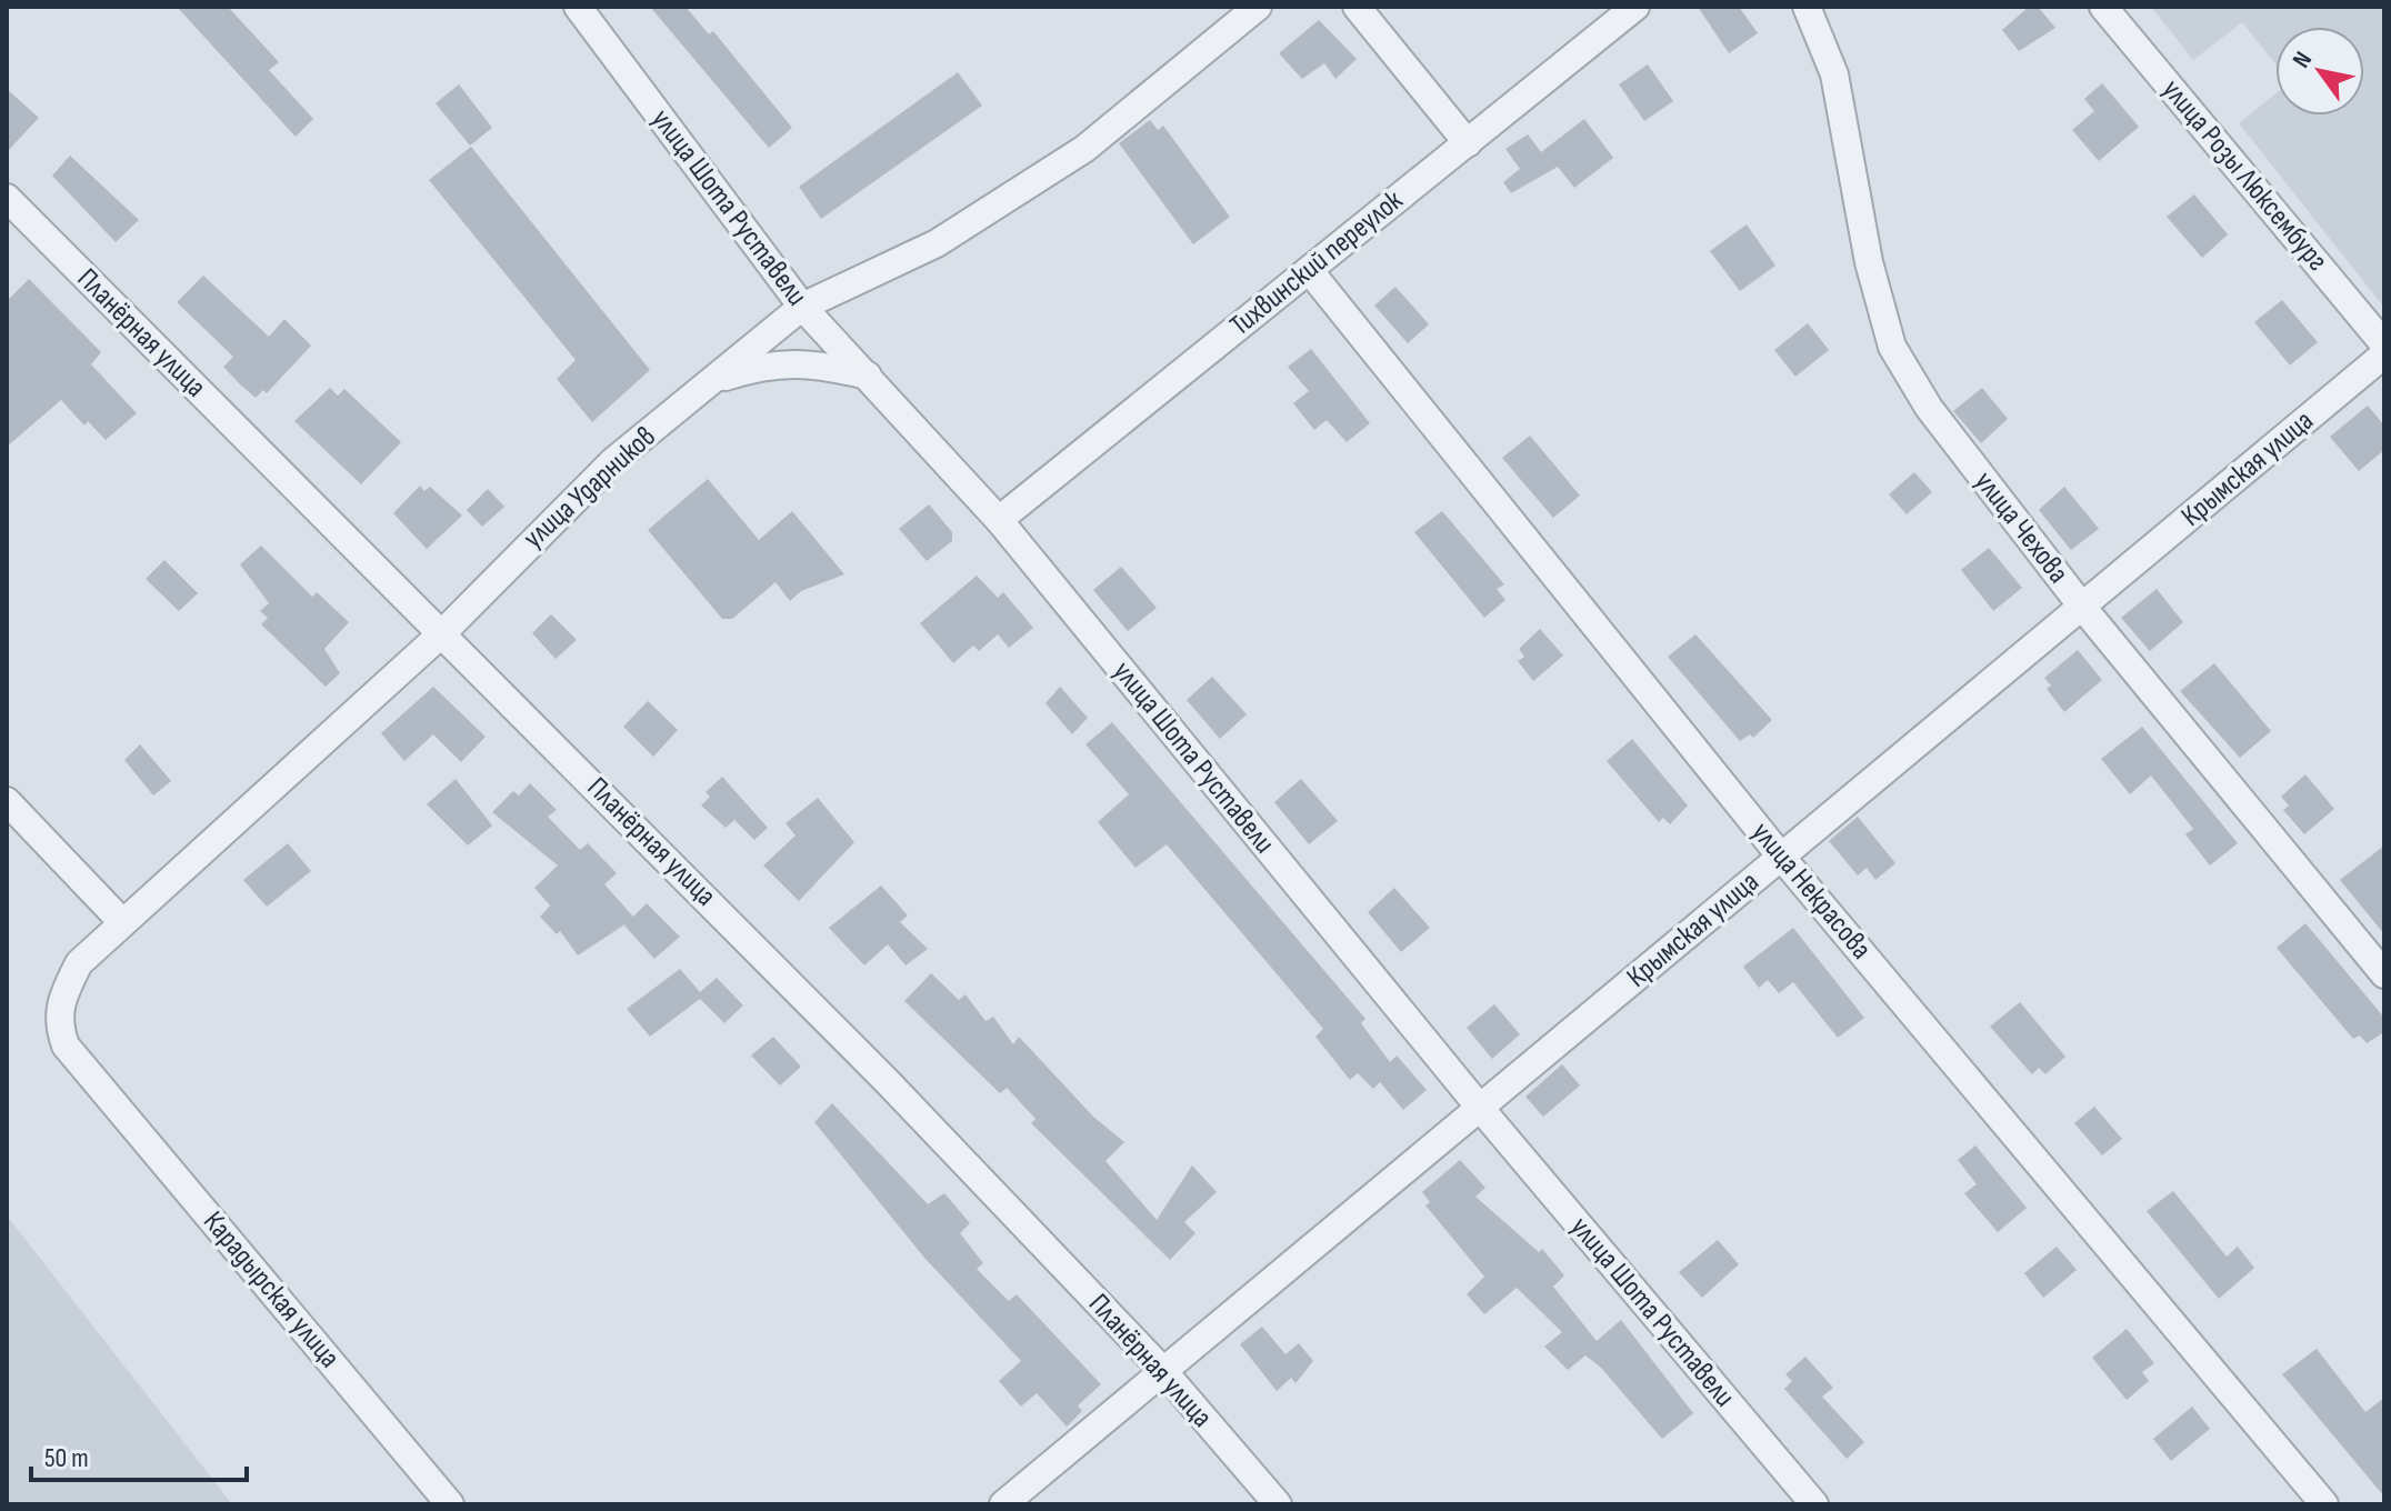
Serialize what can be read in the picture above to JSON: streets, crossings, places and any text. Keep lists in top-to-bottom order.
{
  "streets": {
    "street": [
      "улица Розы Люксембург",
      "улица Шота Руставели",
      "Тихвинский переулок",
      "Планёрная улица",
      "Крымская улица",
      "улица Ударников",
      "улица Чехова",
      "улица Некрасова",
      "Карадырская улица"
    ]
  },
  "crossings": [
    ["улица Шота Руставели", "Тихвинский переулок"],
    ["улица Шота Руставели", "Крымская улица"],
    ["улица Шота Руставели", "улица Ударников"],
    ["Тихвинский переулок", "улица Некрасова"],
    ["Планёрная улица", "Крымская улица"],
    ["Планёрная улица", "улица Ударников"],
    ["Крымская улица", "улица Чехова"],
    ["Крымская улица", "улица Некрасова"],
    ["улица Ударников", "Карадырская улица"]
  ],
  "scale_bar": "50 m",
  "north": "top left"
}
